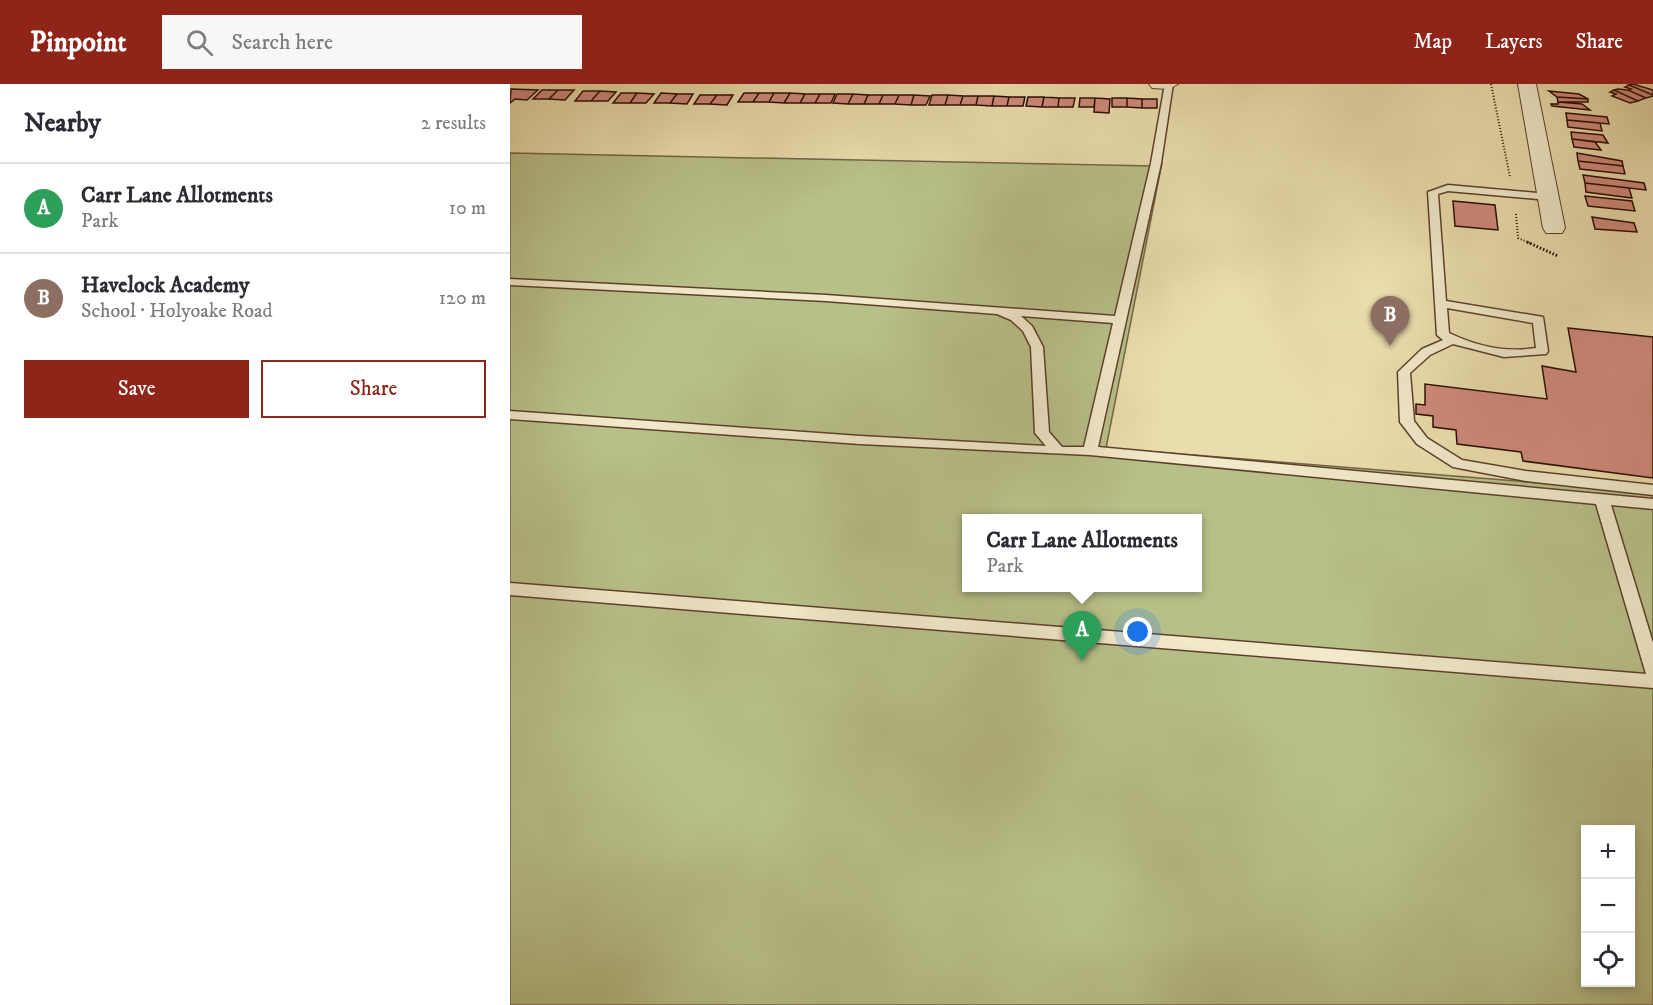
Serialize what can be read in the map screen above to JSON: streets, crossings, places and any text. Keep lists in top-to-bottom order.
{
  "page": {
    "header": "Pinpoint",
    "search": "Search here",
    "nav": ["Map", "Layers", "Share"],
    "heading": ["Nearby", "2 results"],
    "list": [
      {
        "mark": "A",
        "name": "Carr Lane Allotments",
        "note": "Park",
        "value": "10 m"
      },
      {
        "mark": "B",
        "name": "Havelock Academy",
        "note": "School · Holyoake Road",
        "value": "120 m"
      }
    ],
    "pins": ["B", "A"],
    "buttons": ["Save", "Share"],
    "popup": ["Carr Lane Allotments", "Park"],
    "map_buttons": ["+", "−"]
  }
}
